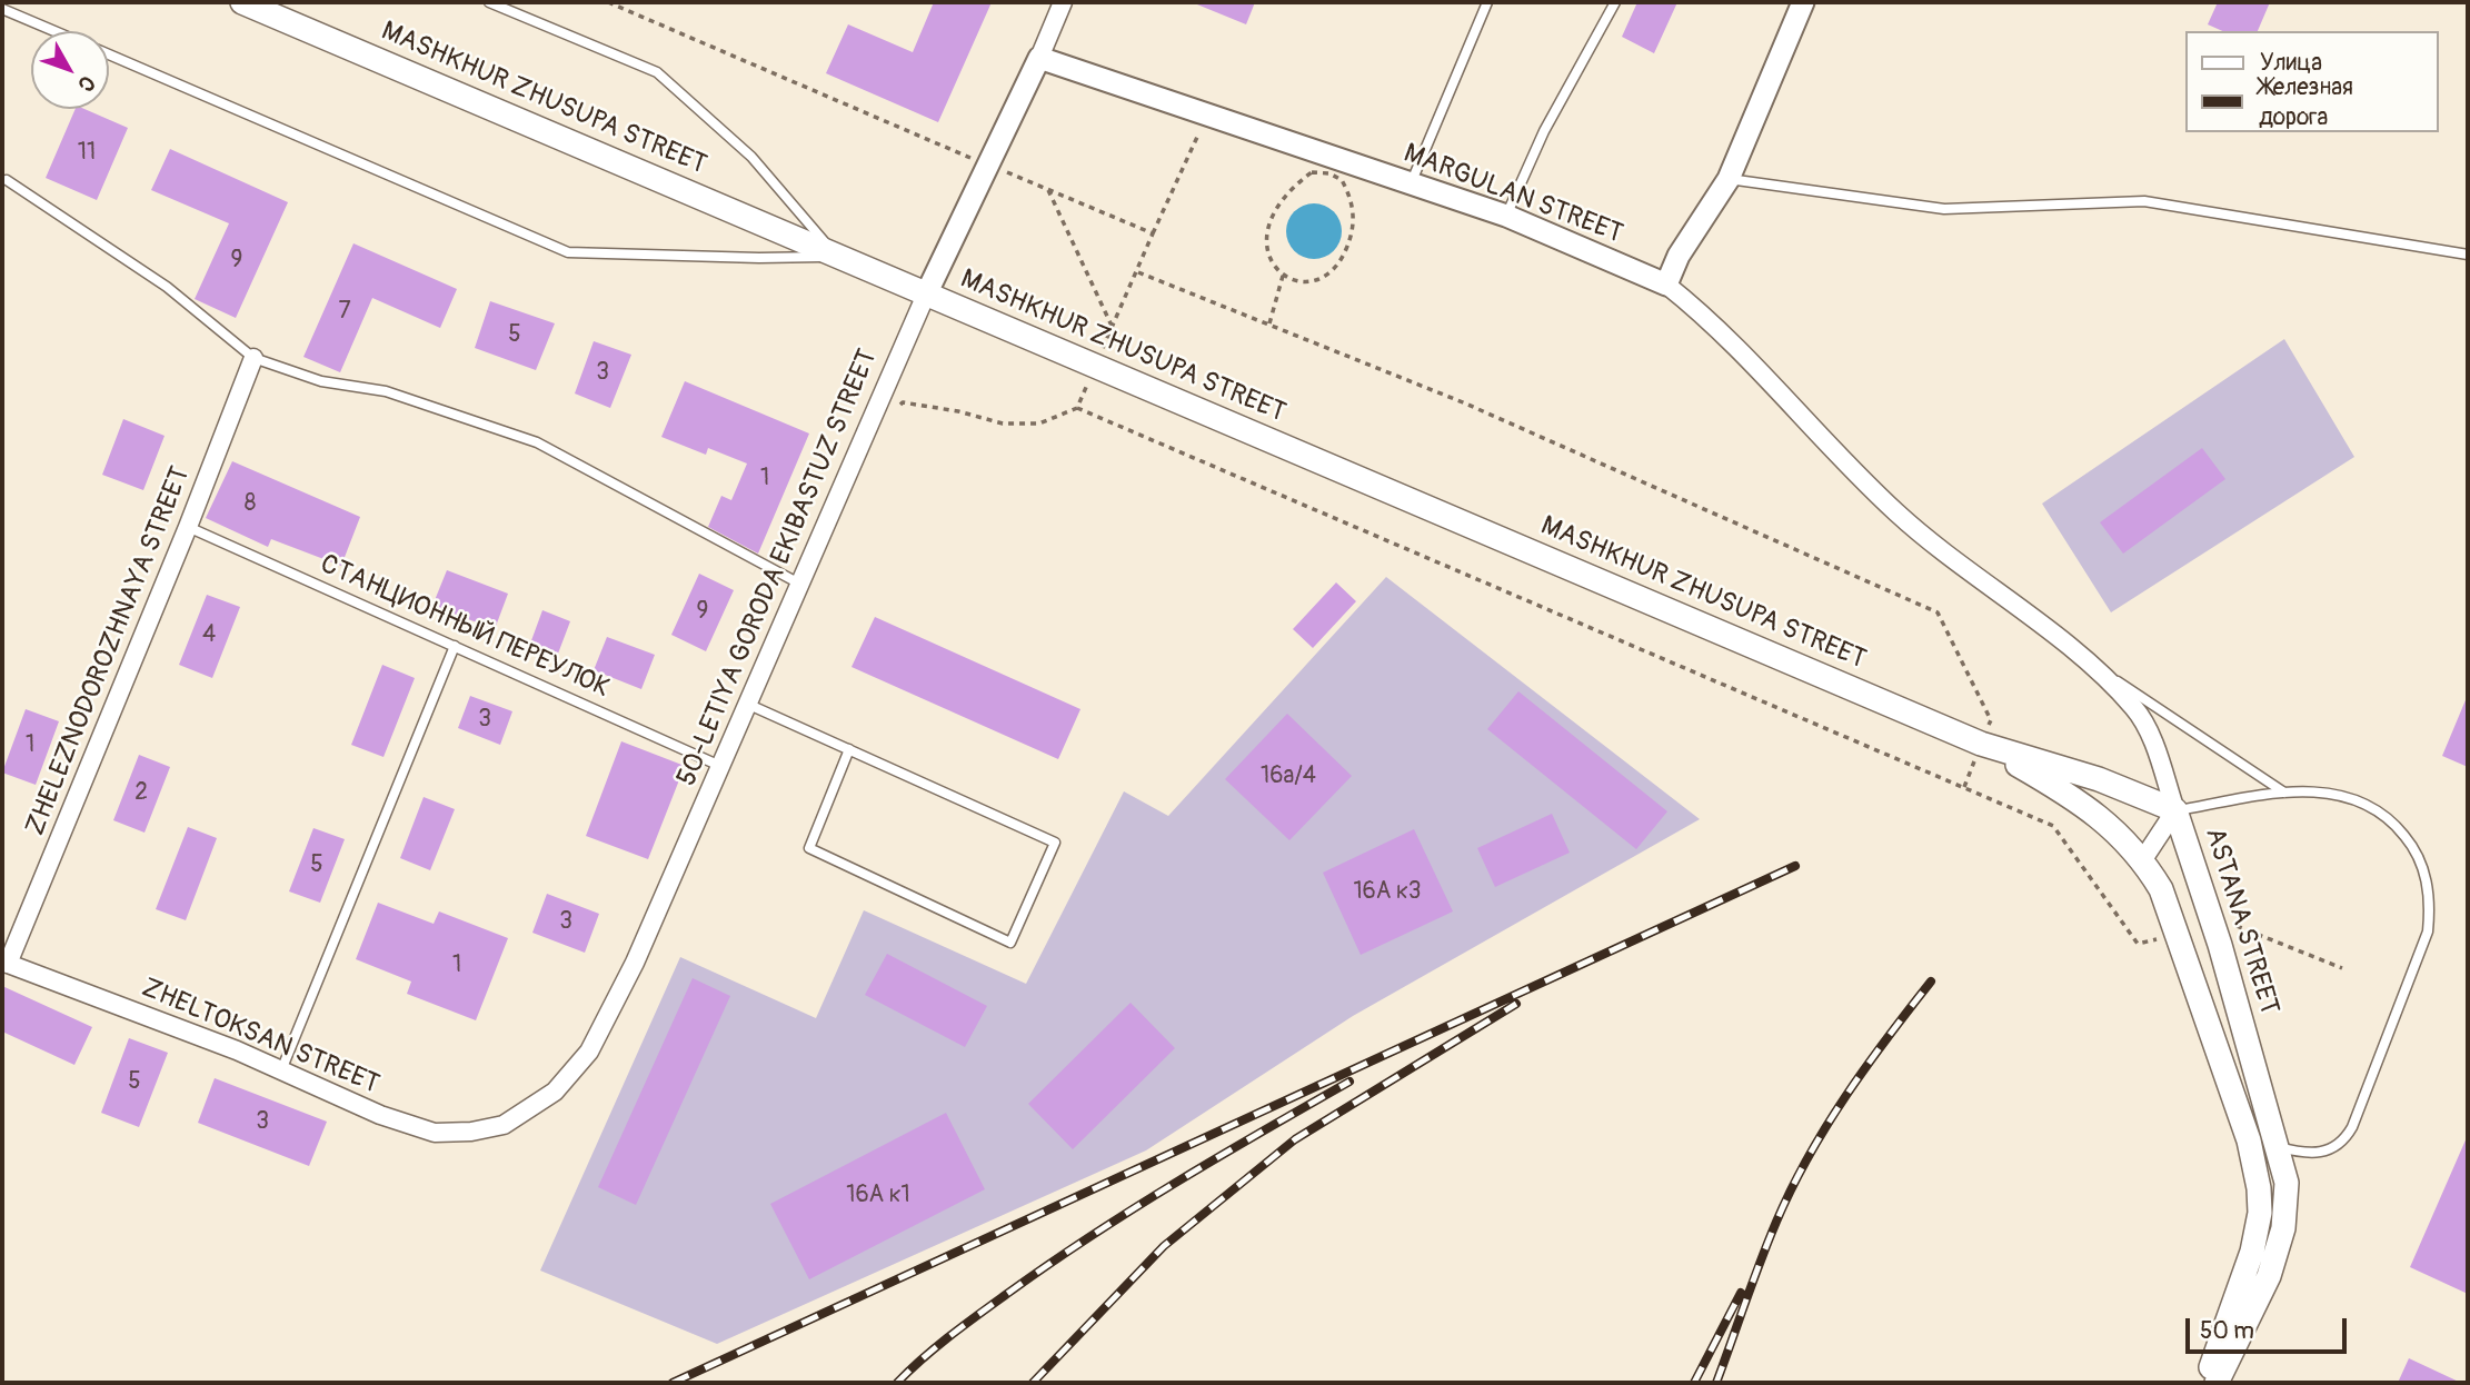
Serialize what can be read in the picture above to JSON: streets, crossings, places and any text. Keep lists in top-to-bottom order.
{
  "streets": {
    "main road": ["MASHKHUR ZHUSUPA STREET", "ASTANA STREET"],
    "street": [
      "MARGULAN STREET",
      "50-LETIYA GORODA EKIBASTUZ STREET",
      "ZHELEZNODOROZHNAYA STREET",
      "ZHELTOKSAN STREET"
    ],
    "lane": ["СТАНЦИОННЫЙ ПЕРЕУЛОК"]
  },
  "crossings": [
    ["MASHKHUR ZHUSUPA STREET", "50-LETIYA GORODA EKIBASTUZ STREET"],
    ["MASHKHUR ZHUSUPA STREET", "ASTANA STREET"],
    ["MARGULAN STREET", "50-LETIYA GORODA EKIBASTUZ STREET"],
    ["50-LETIYA GORODA EKIBASTUZ STREET", "СТАНЦИОННЫЙ ПЕРЕУЛОК"],
    ["50-LETIYA GORODA EKIBASTUZ STREET", "ZHELTOKSAN STREET"],
    ["СТАНЦИОННЫЙ ПЕРЕУЛОК", "ZHELEZNODOROZHNAYA STREET"],
    ["ZHELEZNODOROZHNAYA STREET", "ZHELTOKSAN STREET"]
  ],
  "house_numbers": [
    "11",
    "9",
    "7",
    "5",
    "3",
    "1",
    "8",
    "9",
    "4",
    "3",
    "1",
    "16а/4",
    "2",
    "5",
    "16А к3",
    "3",
    "1",
    "5",
    "3",
    "16А к1"
  ],
  "legend": ["Улица", "Железная дорога"],
  "scale_bar": "50 m",
  "north": "bottom right"
}
